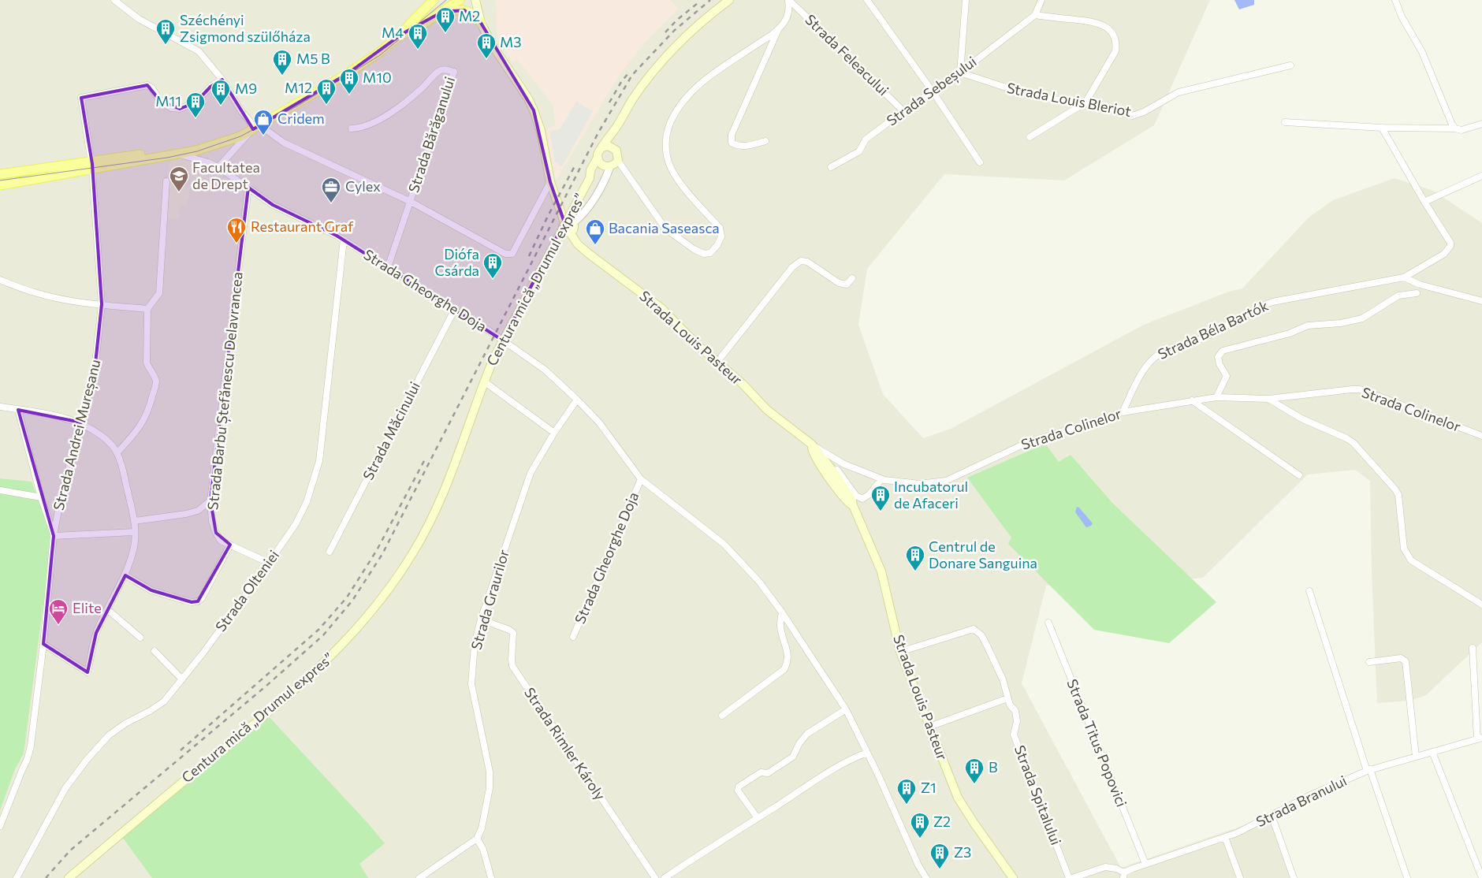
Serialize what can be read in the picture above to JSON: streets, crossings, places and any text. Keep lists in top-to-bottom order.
{
  "streets": {
    "main road": ["Centura mică „Drumul expres”", "Strada Louis Pasteur"],
    "street": [
      "Strada Feleacului",
      "Strada Sebeșului",
      "Strada Louis Bleriot",
      "Strada Bărăganului",
      "Strada Gheorghe Doja",
      "Strada Béla Bartók",
      "Strada Barbu Ștefănescu Delavrancea",
      "Strada Colinelor",
      "Strada Măcinului",
      "Strada Andrei Mureșanu",
      "Strada Olteniei",
      "Strada Graurilor",
      "Strada Titus Popovici",
      "Strada Rimler Károly",
      "Strada Spitalului",
      "Strada Branului"
    ]
  },
  "crossings": [
    ["Strada Feleacului", "Strada Sebeșului"],
    ["Strada Feleacului", "Centura mică „Drumul expres”"],
    ["Strada Sebeșului", "Strada Louis Bleriot"],
    ["Strada Bărăganului", "Strada Gheorghe Doja"],
    ["Centura mică „Drumul expres”", "Strada Graurilor"],
    ["Strada Gheorghe Doja", "Strada Barbu Ștefănescu Delavrancea"],
    ["Strada Gheorghe Doja", "Strada Măcinului"],
    ["Strada Gheorghe Doja", "Strada Olteniei"],
    ["Strada Gheorghe Doja", "Strada Graurilor"],
    ["Strada Béla Bartók", "Strada Colinelor"],
    ["Strada Louis Pasteur", "Strada Colinelor"],
    ["Strada Louis Pasteur", "Strada Spitalului"],
    ["Strada Barbu Ștefănescu Delavrancea", "Strada Olteniei"],
    ["Strada Graurilor", "Strada Rimler Károly"],
    ["Strada Titus Popovici", "Strada Branului"]
  ],
  "places": {
    "building": [
      "M2",
      "Széchényi Zsigmond szülőháza",
      "M4",
      "M3",
      "M5 B",
      "M10",
      "M12",
      "M9",
      "M11",
      "Diófa Csárda",
      "Incubatorul de Afaceri",
      "Centrul de Donare Sanguina",
      "B",
      "Z1",
      "Z2",
      "Z3"
    ],
    "shop": ["Cridem", "Bacania Saseasca"],
    "school or university": ["Facultatea de Drept"],
    "office": ["Cylex"],
    "restaurant": ["Restaurant Graf"],
    "hotel": ["Elite"]
  }
}
